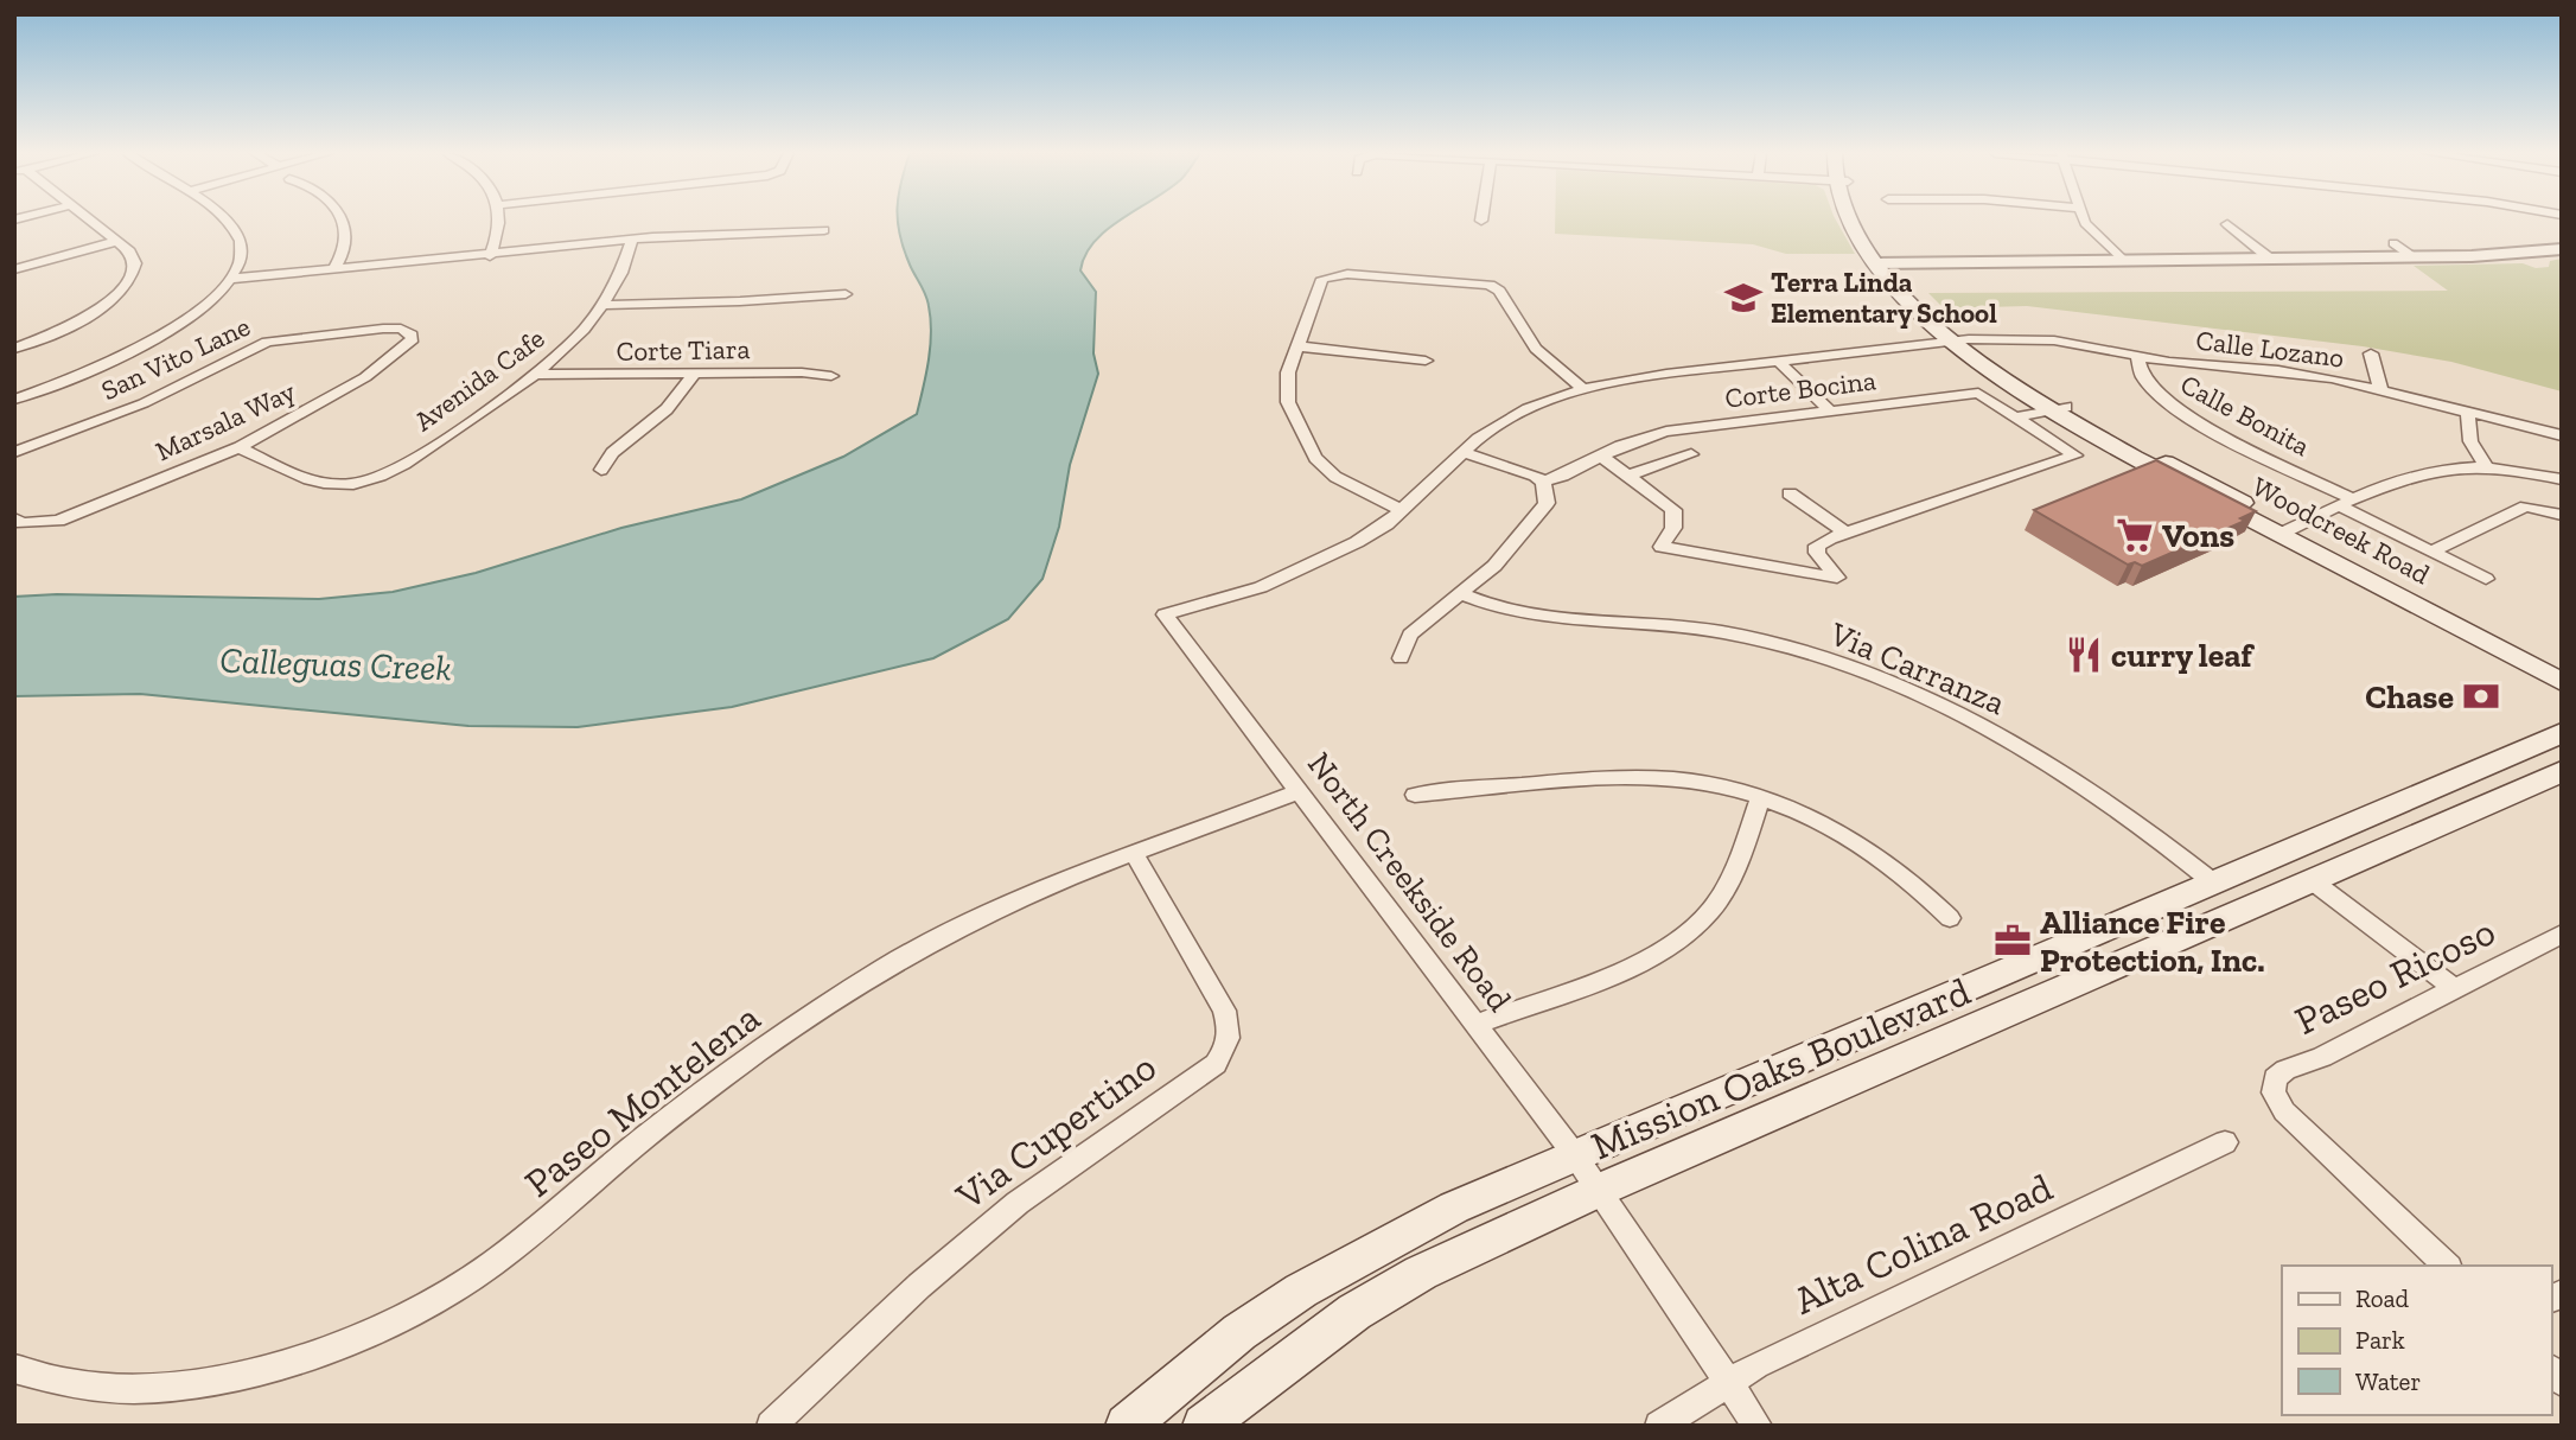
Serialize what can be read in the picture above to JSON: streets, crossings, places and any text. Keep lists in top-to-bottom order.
{
  "streets": {
    "main road": ["Woodcreek Road", "Mission Oaks Boulevard"],
    "street": [
      "Calle Lozano",
      "Corte Tiara",
      "San Vito Lane",
      "Avenida Cafe",
      "Corte Bocina",
      "Calle Bonita",
      "Marsala Way",
      "Via Carranza",
      "North Creekside Road",
      "Paseo Ricoso",
      "Paseo Montelena",
      "Via Cupertino",
      "Alta Colina Road"
    ]
  },
  "crossings": [
    ["Calle Lozano", "Calle Bonita"],
    ["Calle Lozano", "Woodcreek Road"],
    ["Calle Lozano", "North Creekside Road"],
    ["Corte Tiara", "Avenida Cafe"],
    ["San Vito Lane", "Marsala Way"],
    ["Avenida Cafe", "Marsala Way"],
    ["Via Carranza", "Mission Oaks Boulevard"],
    ["North Creekside Road", "Mission Oaks Boulevard"],
    ["North Creekside Road", "Paseo Montelena"],
    ["North Creekside Road", "Alta Colina Road"],
    ["Paseo Montelena", "Via Cupertino"]
  ],
  "water": ["Calleguas Creek"],
  "places": {
    "school or university": ["Terra Linda Elementary School"],
    "supermarket": ["Vons"],
    "restaurant": ["curry leaf"],
    "bank": ["Chase"],
    "office": ["Alliance Fire Protection, Inc."]
  },
  "legend": ["Road", "Park", "Water"]
}
